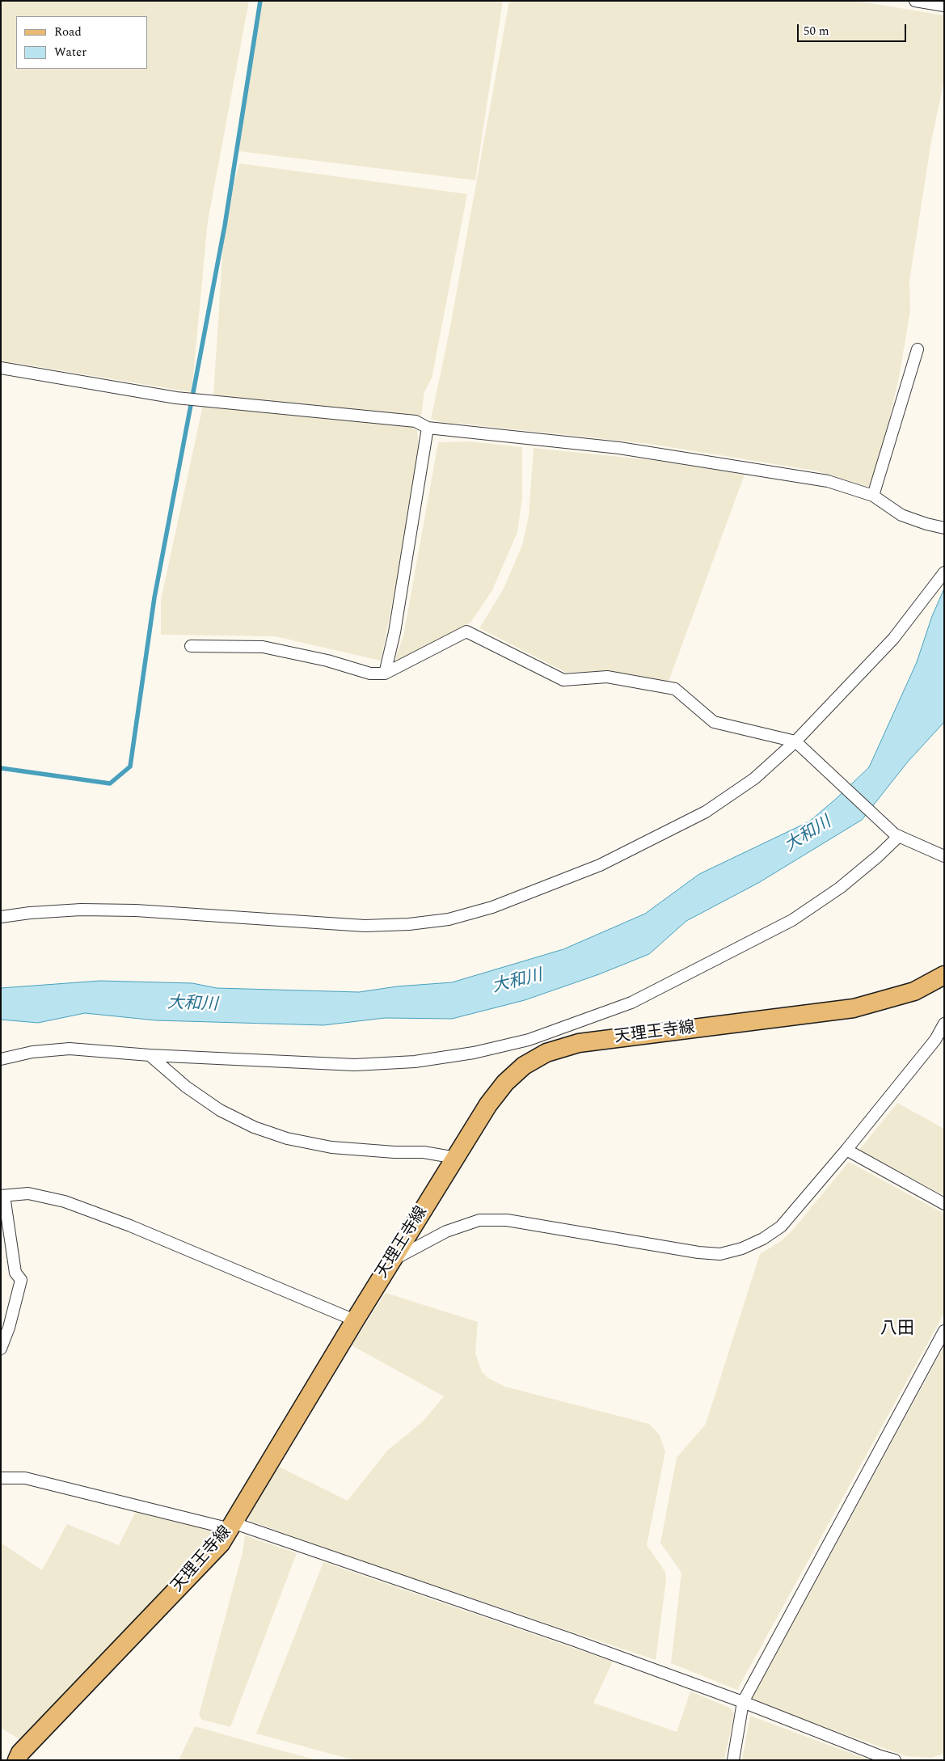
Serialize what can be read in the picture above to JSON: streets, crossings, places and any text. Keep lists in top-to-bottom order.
{
  "streets": {
    "main road": ["天理王寺線"]
  },
  "districts": ["八田"],
  "water": ["大和川"],
  "legend": ["Road", "Water"],
  "scale_bar": "50 m"
}
